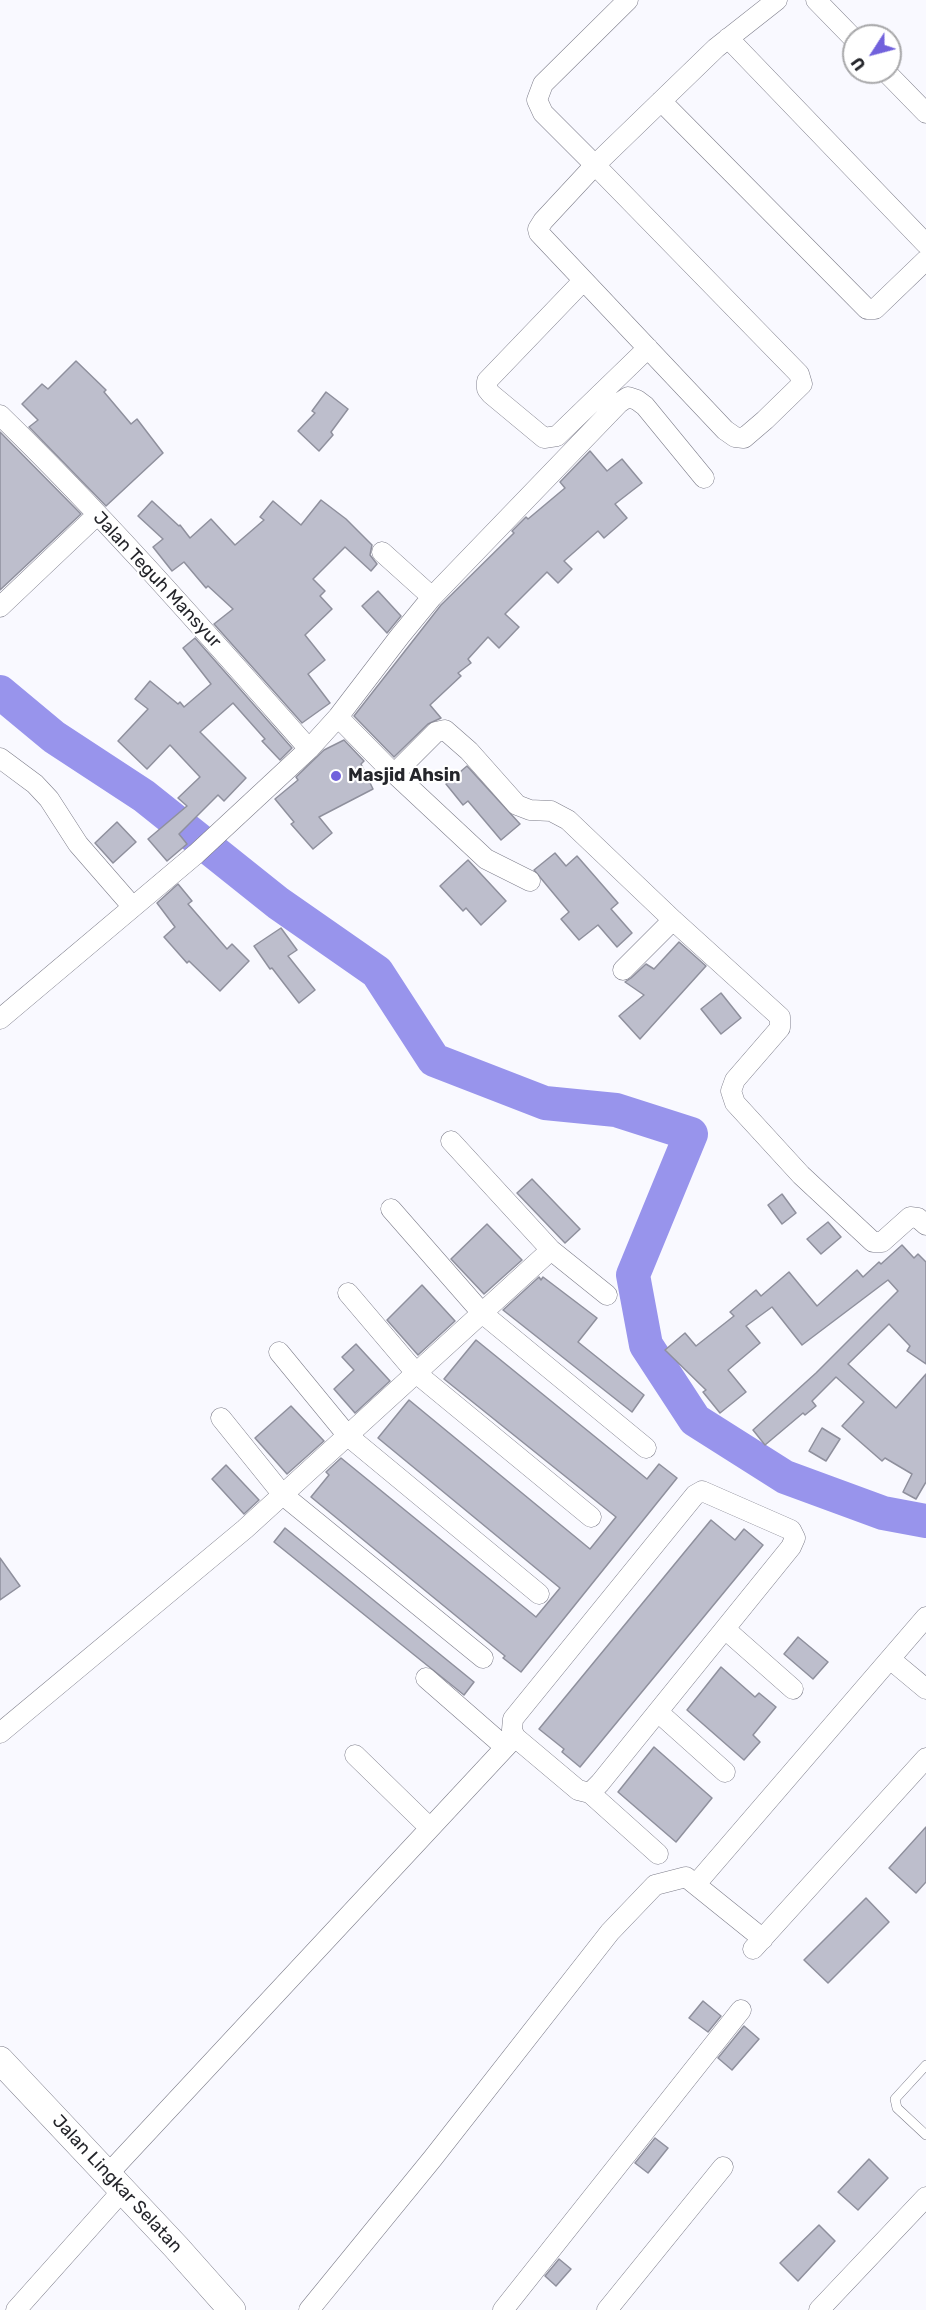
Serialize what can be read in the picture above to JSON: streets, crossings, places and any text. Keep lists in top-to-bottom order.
{
  "streets": {
    "street": ["Jalan Teguh Mansyur", "Jalan Lingkar Selatan"]
  },
  "places": ["Masjid Ahsin"],
  "north": "bottom left"
}
